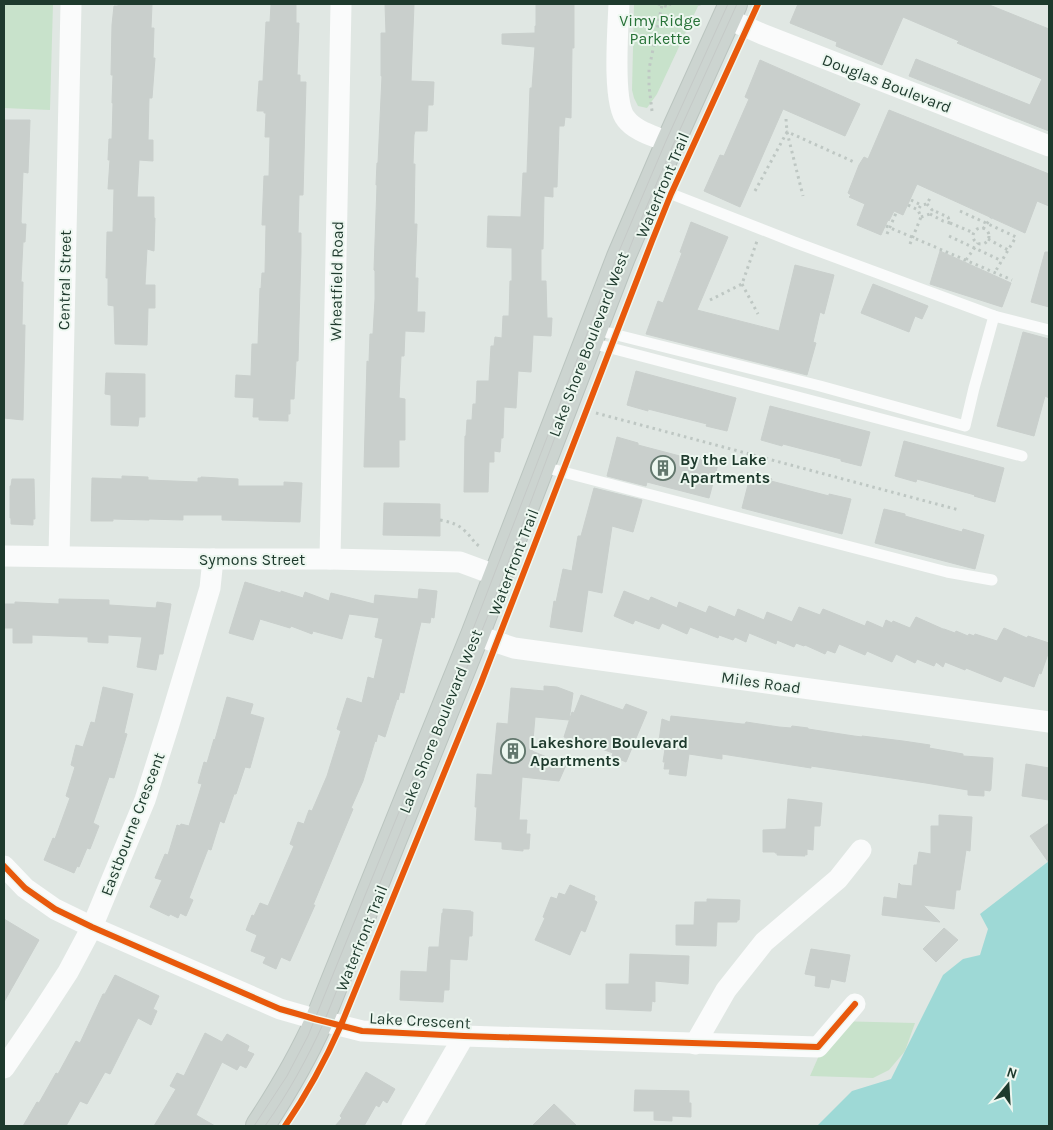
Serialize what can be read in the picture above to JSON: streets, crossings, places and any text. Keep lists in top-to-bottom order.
{
  "streets": {
    "main road": ["Lake Shore Boulevard West"],
    "street": [
      "Douglas Boulevard",
      "Central Street",
      "Wheatfield Road",
      "Symons Street",
      "Miles Road",
      "Eastbourne Crescent",
      "Lake Crescent"
    ],
    "cycle path": ["Waterfront Trail"]
  },
  "crossings": [
    ["Douglas Boulevard", "Lake Shore Boulevard West"],
    ["Central Street", "Symons Street"],
    ["Wheatfield Road", "Symons Street"],
    ["Lake Shore Boulevard West", "Symons Street"],
    ["Lake Shore Boulevard West", "Miles Road"],
    ["Lake Shore Boulevard West", "Lake Crescent"],
    ["Symons Street", "Eastbourne Crescent"],
    ["Eastbourne Crescent", "Lake Crescent"]
  ],
  "parks": ["Vimy Ridge Parkette"],
  "places": {
    "building": ["By the Lake Apartments", "Lakeshore Boulevard Apartments"]
  },
  "north": "top"
}
